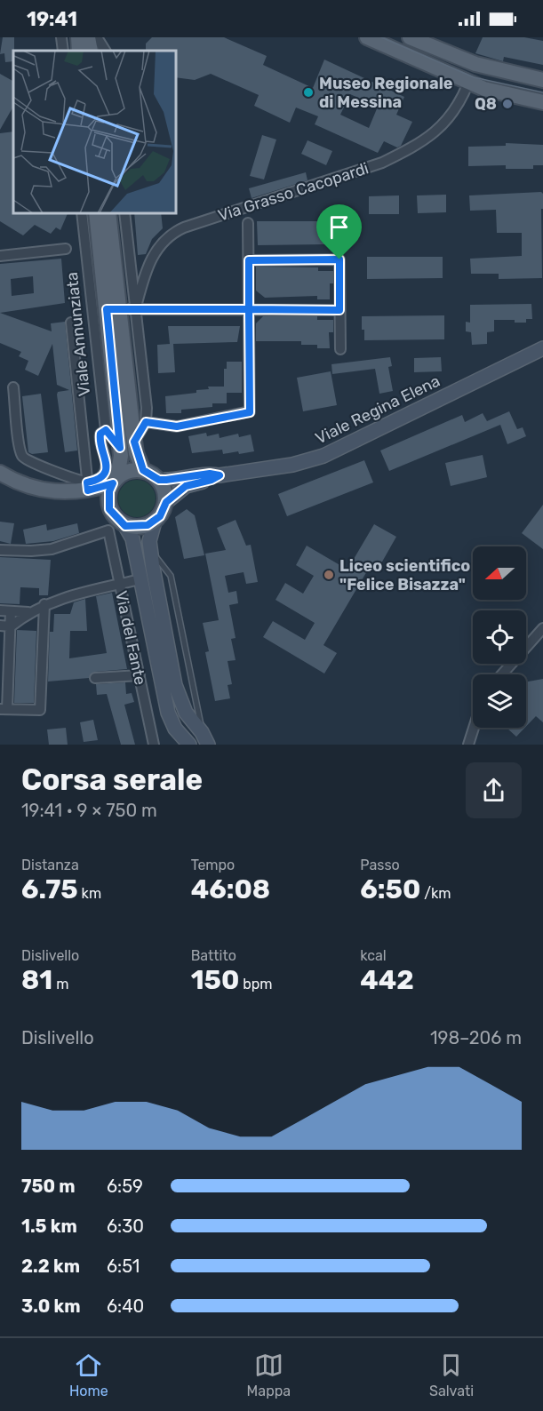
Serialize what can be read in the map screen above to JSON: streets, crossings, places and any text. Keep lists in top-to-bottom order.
{
  "streets": {
    "main road": ["Viale Annunziata", "Viale Regina Elena"],
    "street": ["Via Grasso Cacopardi", "Via del Fante"]
  },
  "places": ["Museo Regionale di Messina", "Q8", "Liceo scientifico \"Felice Bisazza\""],
  "north": "left",
  "page": {
    "status": "19:41",
    "heading": ["Corsa serale", "19:41 · 9 × 750 m"],
    "stats": [
      ["Distanza", "6.75 km"],
      ["Tempo", "46:08"],
      ["Passo", "6:50 /km"],
      ["Dislivello", "81 m"],
      ["Battito", "150 bpm"],
      ["kcal", "442"]
    ],
    "chart": ["Dislivello", "198–206 m"],
    "list": [
      {
        "name": "750 m",
        "note": "6:59"
      },
      {
        "name": "1.5 km",
        "note": "6:30"
      },
      {
        "name": "2.2 km",
        "note": "6:51"
      },
      {
        "name": "3.0 km",
        "note": "6:40"
      }
    ],
    "tabs": ["Home", "Mappa", "Salvati"]
  }
}
